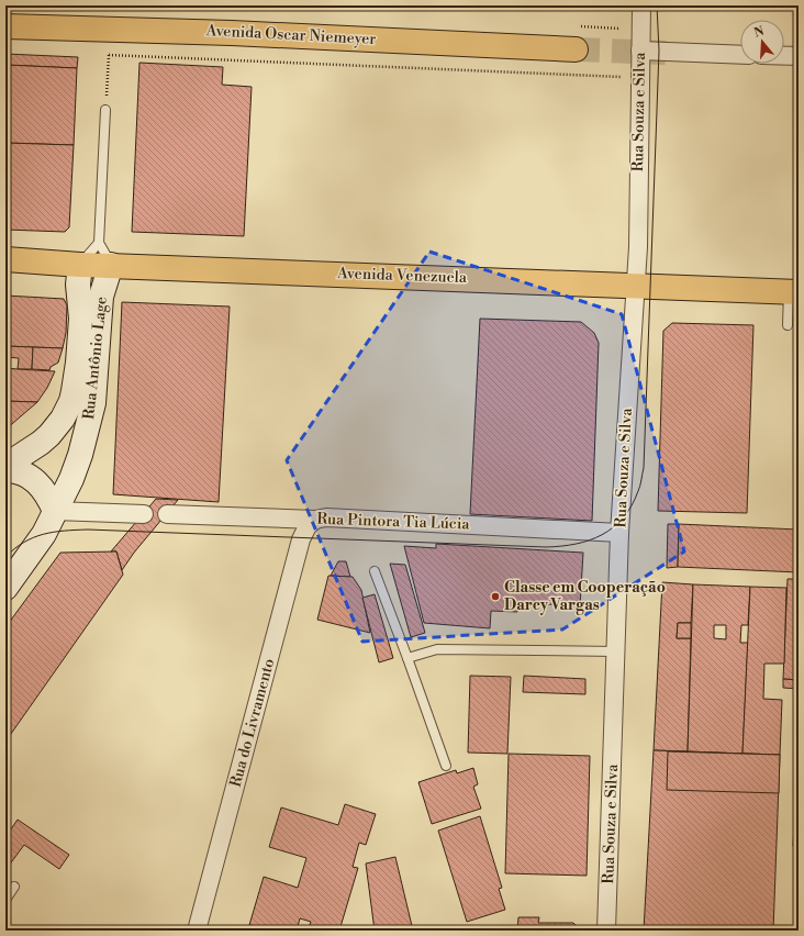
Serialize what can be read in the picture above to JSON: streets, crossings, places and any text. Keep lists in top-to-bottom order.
{
  "streets": {
    "main road": ["Avenida Oscar Niemeyer", "Avenida Venezuela"],
    "street": [
      "Rua Souza e Silva",
      "Rua Antônio Lage",
      "Rua Pintora Tia Lúcia",
      "Rua do Livramento"
    ]
  },
  "crossings": [
    ["Avenida Oscar Niemeyer", "Rua Souza e Silva"],
    ["Rua Souza e Silva", "Avenida Venezuela"],
    ["Rua Souza e Silva", "Rua Pintora Tia Lúcia"],
    ["Avenida Venezuela", "Rua Antônio Lage"],
    ["Rua Pintora Tia Lúcia", "Rua do Livramento"]
  ],
  "places": ["Classe em Cooperação Darcy Vargas"],
  "north": "top"
}
